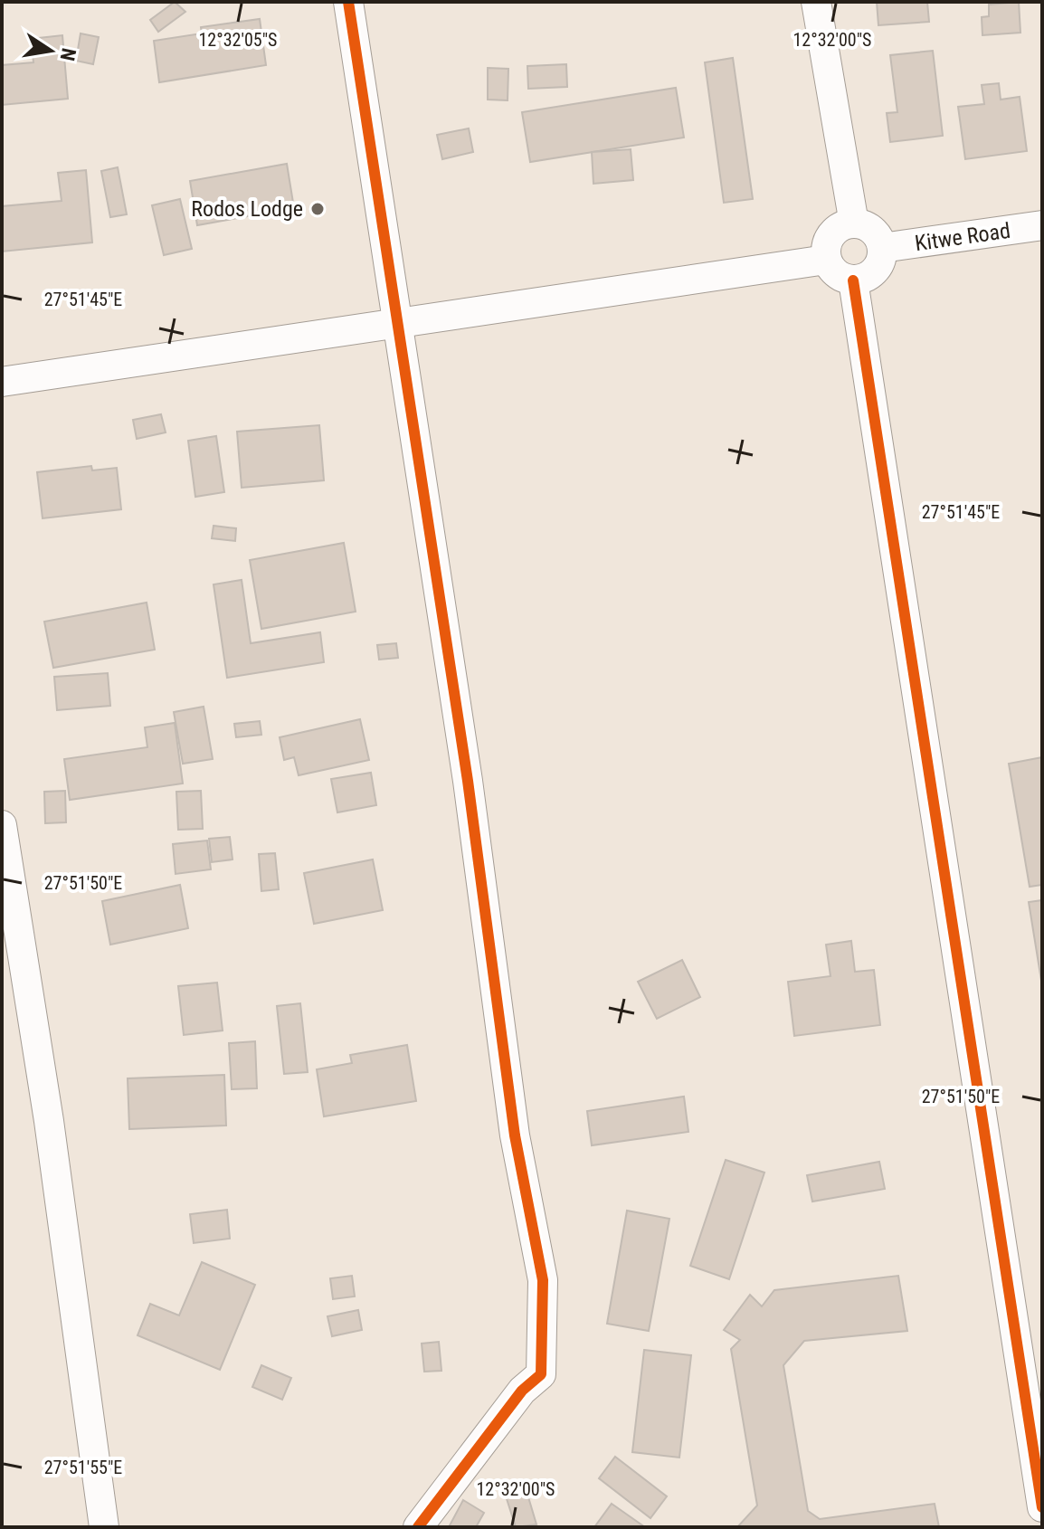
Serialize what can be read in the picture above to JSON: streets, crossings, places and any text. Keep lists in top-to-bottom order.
{
  "streets": {
    "street": ["Kitwe Road"]
  },
  "places": ["Rodos Lodge"],
  "north": "right",
  "coordinates": [
    "12°32'05\"S",
    "12°32'00\"S",
    "27°51'45\"E",
    "27°51'50\"E",
    "27°51'55\"E"
  ]
}
